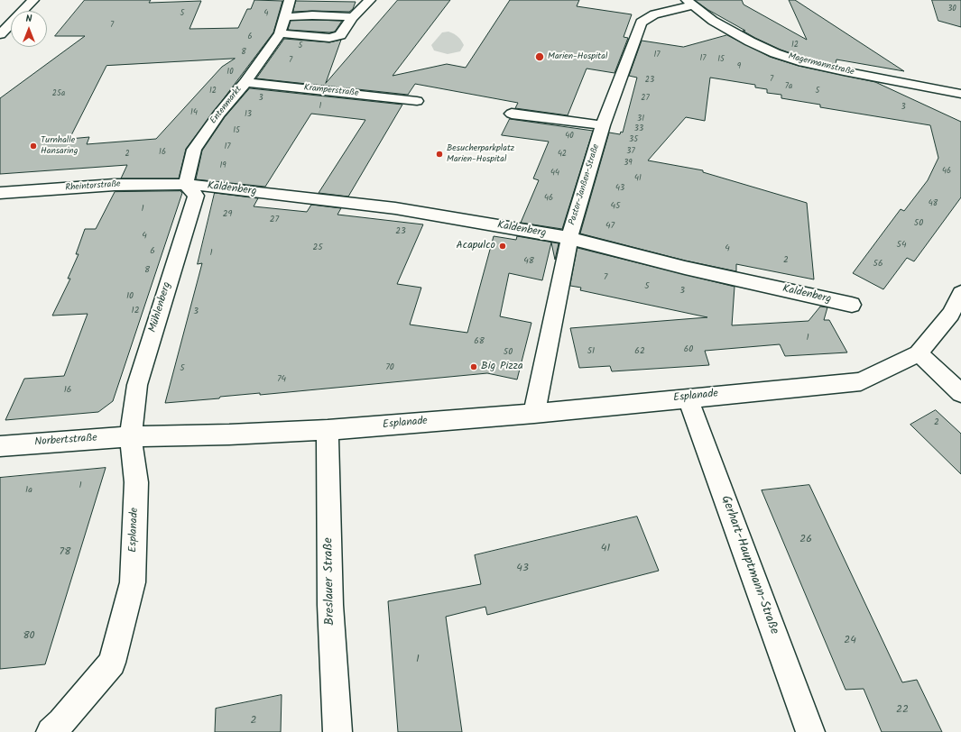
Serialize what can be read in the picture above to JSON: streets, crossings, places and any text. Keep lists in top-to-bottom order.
{
  "streets": {
    "street": [
      "Magermannstraße",
      "Kramperstraße",
      "Entenmarkt",
      "Pastor-Janßen-Straße",
      "Rheintorstraße",
      "Kaldenberg",
      "Mühlenberg",
      "Esplanade",
      "Norbertstraße",
      "Gerhart-Hauptmann-Straße",
      "Breslauer Straße"
    ]
  },
  "crossings": [
    ["Magermannstraße", "Pastor-Janßen-Straße"],
    ["Kramperstraße", "Entenmarkt"],
    ["Entenmarkt", "Rheintorstraße"],
    ["Entenmarkt", "Kaldenberg"],
    ["Entenmarkt", "Mühlenberg"],
    ["Pastor-Janßen-Straße", "Kaldenberg"],
    ["Pastor-Janßen-Straße", "Esplanade"],
    ["Rheintorstraße", "Kaldenberg"],
    ["Rheintorstraße", "Mühlenberg"],
    ["Kaldenberg", "Mühlenberg"],
    ["Mühlenberg", "Esplanade"],
    ["Mühlenberg", "Norbertstraße"],
    ["Esplanade", "Norbertstraße"],
    ["Esplanade", "Gerhart-Hauptmann-Straße"],
    ["Esplanade", "Breslauer Straße"]
  ],
  "places": [
    "Marien-Hospital",
    "Turnhalle Hansaring",
    "Besucherparkplatz Marien-Hospital",
    "Acapulco",
    "Big Pizza"
  ],
  "house_numbers": [
    "30",
    "5",
    "4",
    "7",
    "6",
    "12",
    "5",
    "8",
    "17",
    "17",
    "15",
    "7",
    "9",
    "10",
    "7",
    "23",
    "7a",
    "12",
    "5",
    "25a",
    "3",
    "27",
    "1",
    "3",
    "14",
    "13",
    "31",
    "33",
    "15",
    "40",
    "35",
    "17",
    "37",
    "16",
    "2",
    "42",
    "39",
    "19",
    "46",
    "44",
    "41",
    "43",
    "46",
    "48",
    "45",
    "1",
    "29",
    "27",
    "50",
    "47",
    "23",
    "4",
    "54",
    "25",
    "4",
    "6",
    "1",
    "2",
    "48",
    "56",
    "8",
    "7",
    "5",
    "3",
    "10",
    "12",
    "3",
    "1",
    "68",
    "60",
    "51",
    "62",
    "50",
    "70",
    "5",
    "74",
    "16",
    "2",
    "1",
    "1a",
    "26",
    "41",
    "78",
    "43",
    "80",
    "24",
    "1",
    "22",
    "2"
  ],
  "north": "top"
}
